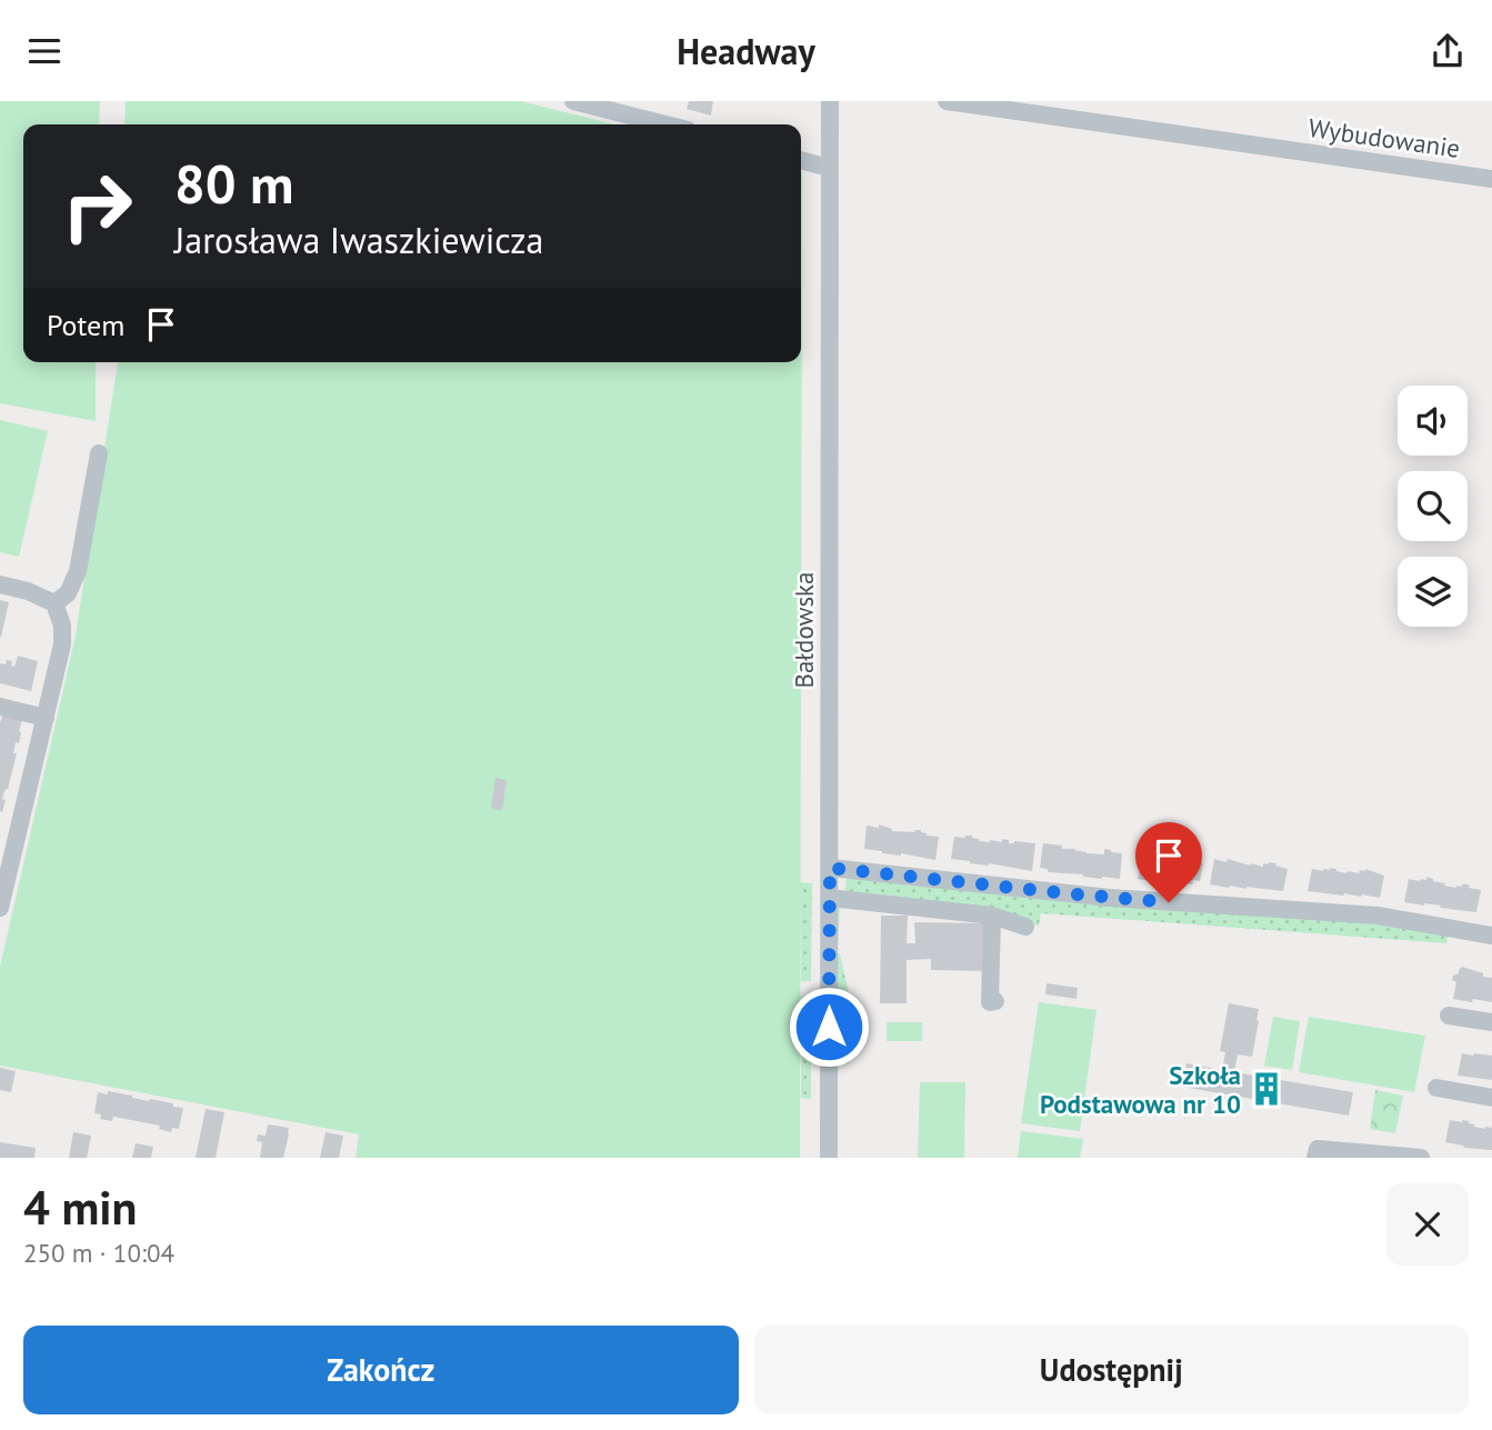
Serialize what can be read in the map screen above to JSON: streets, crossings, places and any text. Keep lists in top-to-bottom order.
{
  "streets": {
    "street": ["Wybudowanie", "Bałdowska"]
  },
  "places": {
    "building": ["Szkoła Podstawowa nr 10"]
  },
  "page": {
    "header": "Headway",
    "turn": ["80 m", "Jarosława Iwaszkiewicza"],
    "then": "Potem",
    "heading": ["4 min", "250 m · 10:04"],
    "buttons": ["Zakończ", "Udostępnij"]
  }
}
